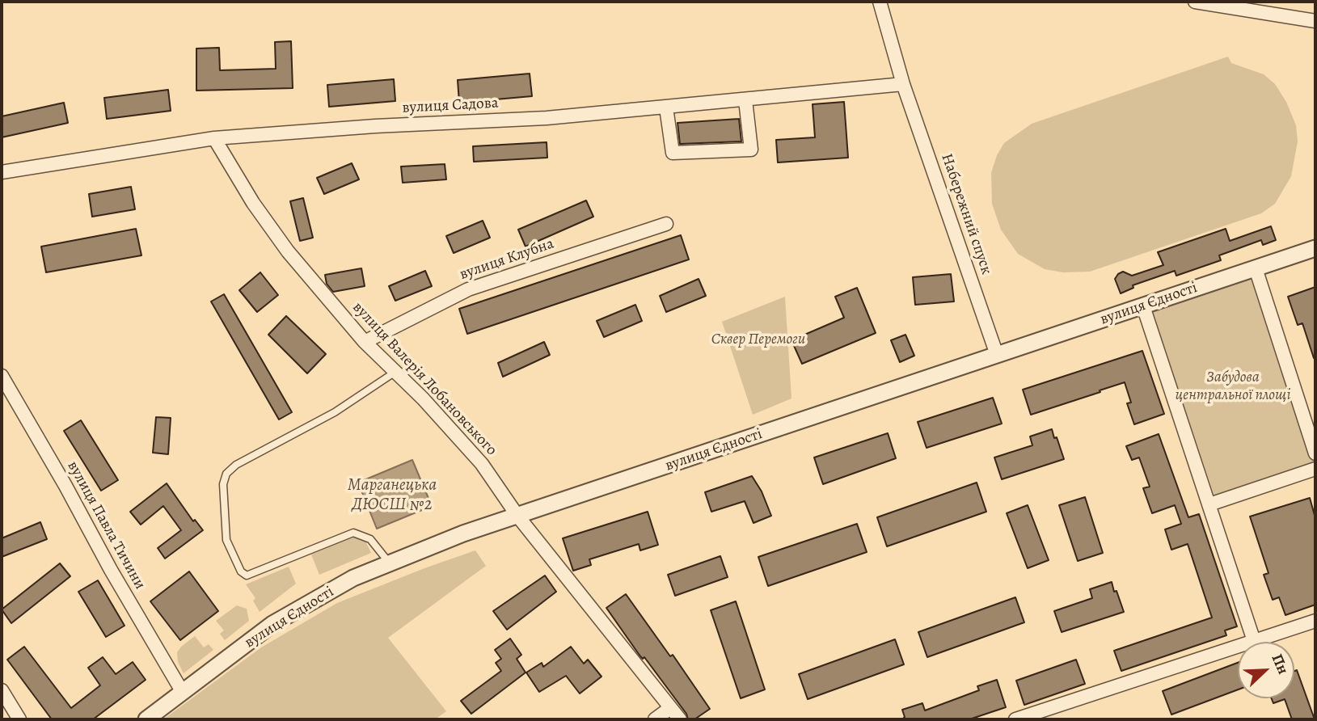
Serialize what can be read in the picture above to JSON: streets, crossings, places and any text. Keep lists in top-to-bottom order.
{
  "streets": {
    "street": [
      "вулиця Садова",
      "Набережний спуск",
      "вулиця Клубна",
      "вулиця Єдності",
      "вулиця Валерія Лобановського",
      "вулиця Павла Тичини"
    ]
  },
  "crossings": [
    ["вулиця Садова", "Набережний спуск"],
    ["вулиця Садова", "вулиця Валерія Лобановського"],
    ["Набережний спуск", "вулиця Єдності"],
    ["вулиця Клубна", "вулиця Валерія Лобановського"],
    ["вулиця Єдності", "вулиця Валерія Лобановського"],
    ["вулиця Єдності", "вулиця Павла Тичини"]
  ],
  "water": ["Марганецька ДЮСШ №2"],
  "parks": ["Сквер Перемоги", "Забудова центральної площі"],
  "north": "top right"
}
